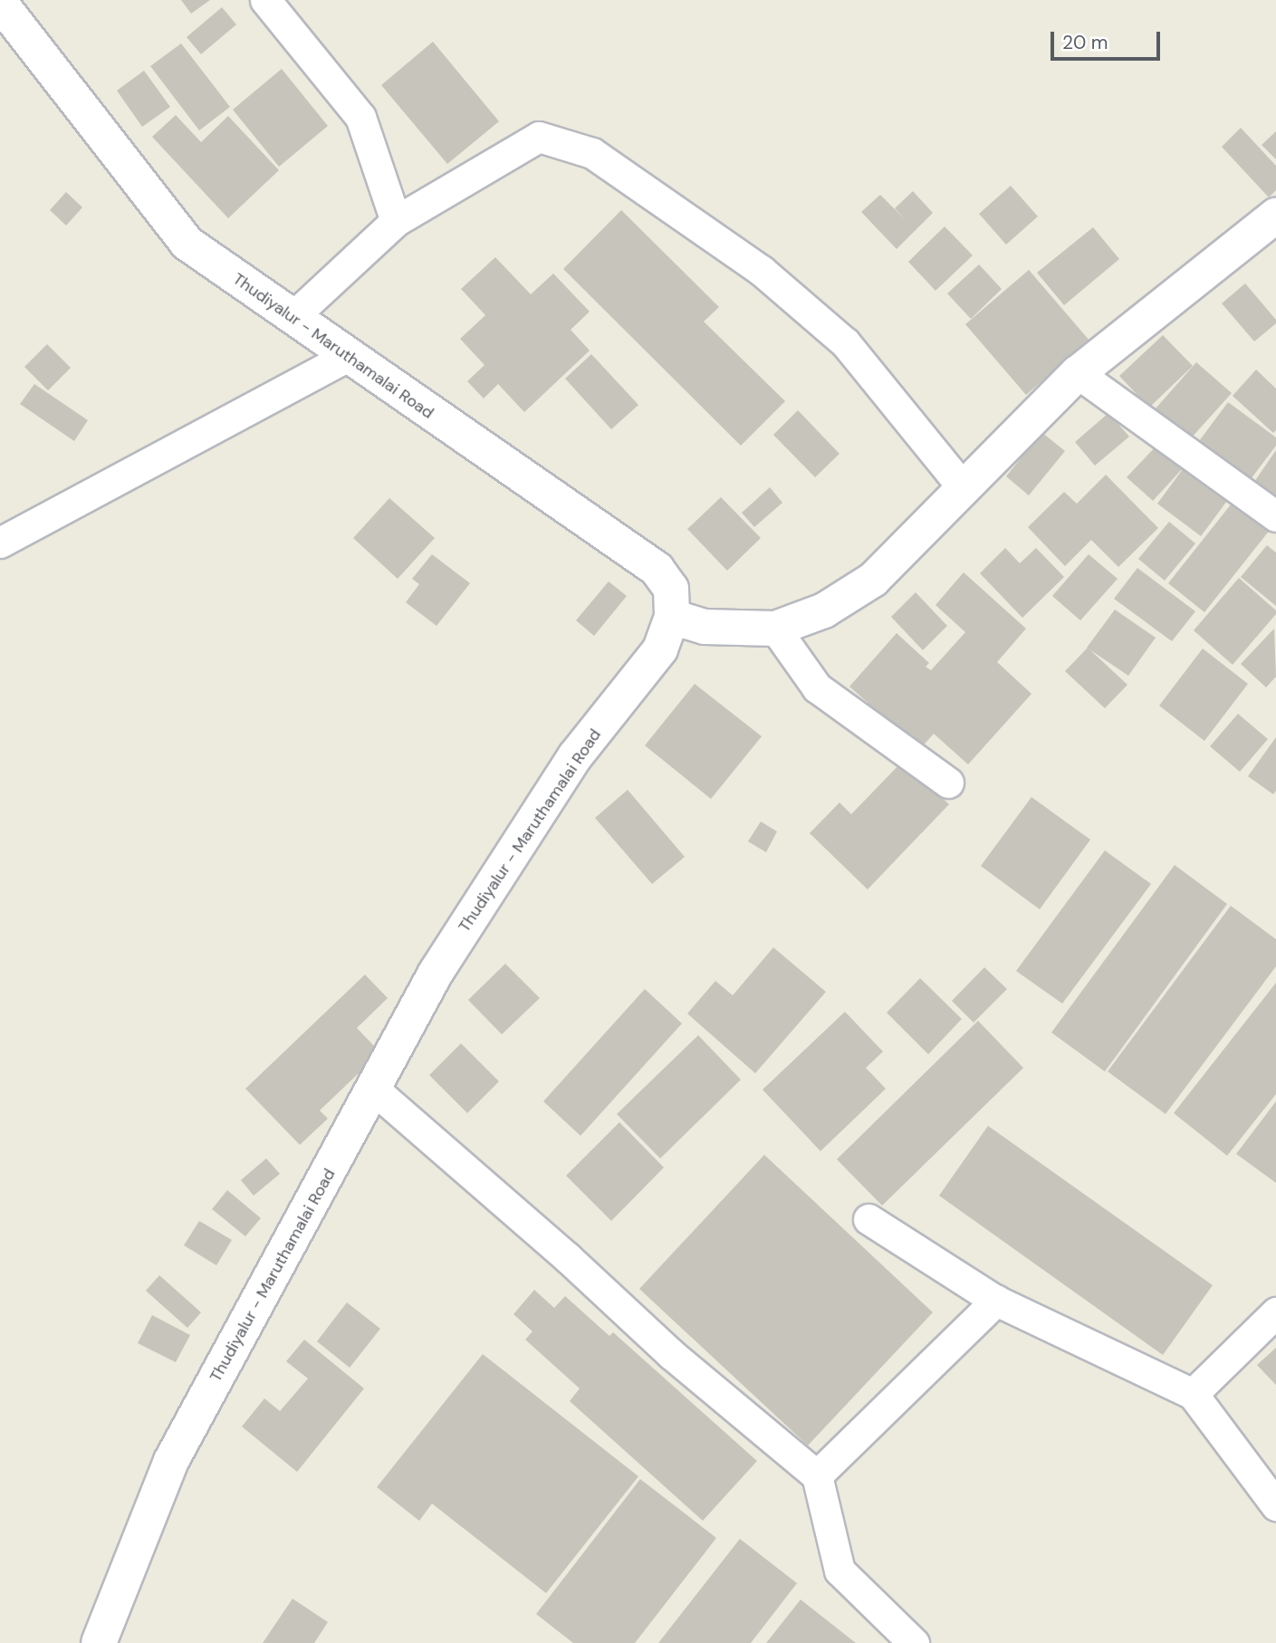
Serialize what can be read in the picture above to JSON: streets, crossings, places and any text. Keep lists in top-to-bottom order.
{
  "streets": {
    "main road": ["Thudiyalur - Maruthamalai Road"]
  },
  "scale_bar": "20 m"
}
